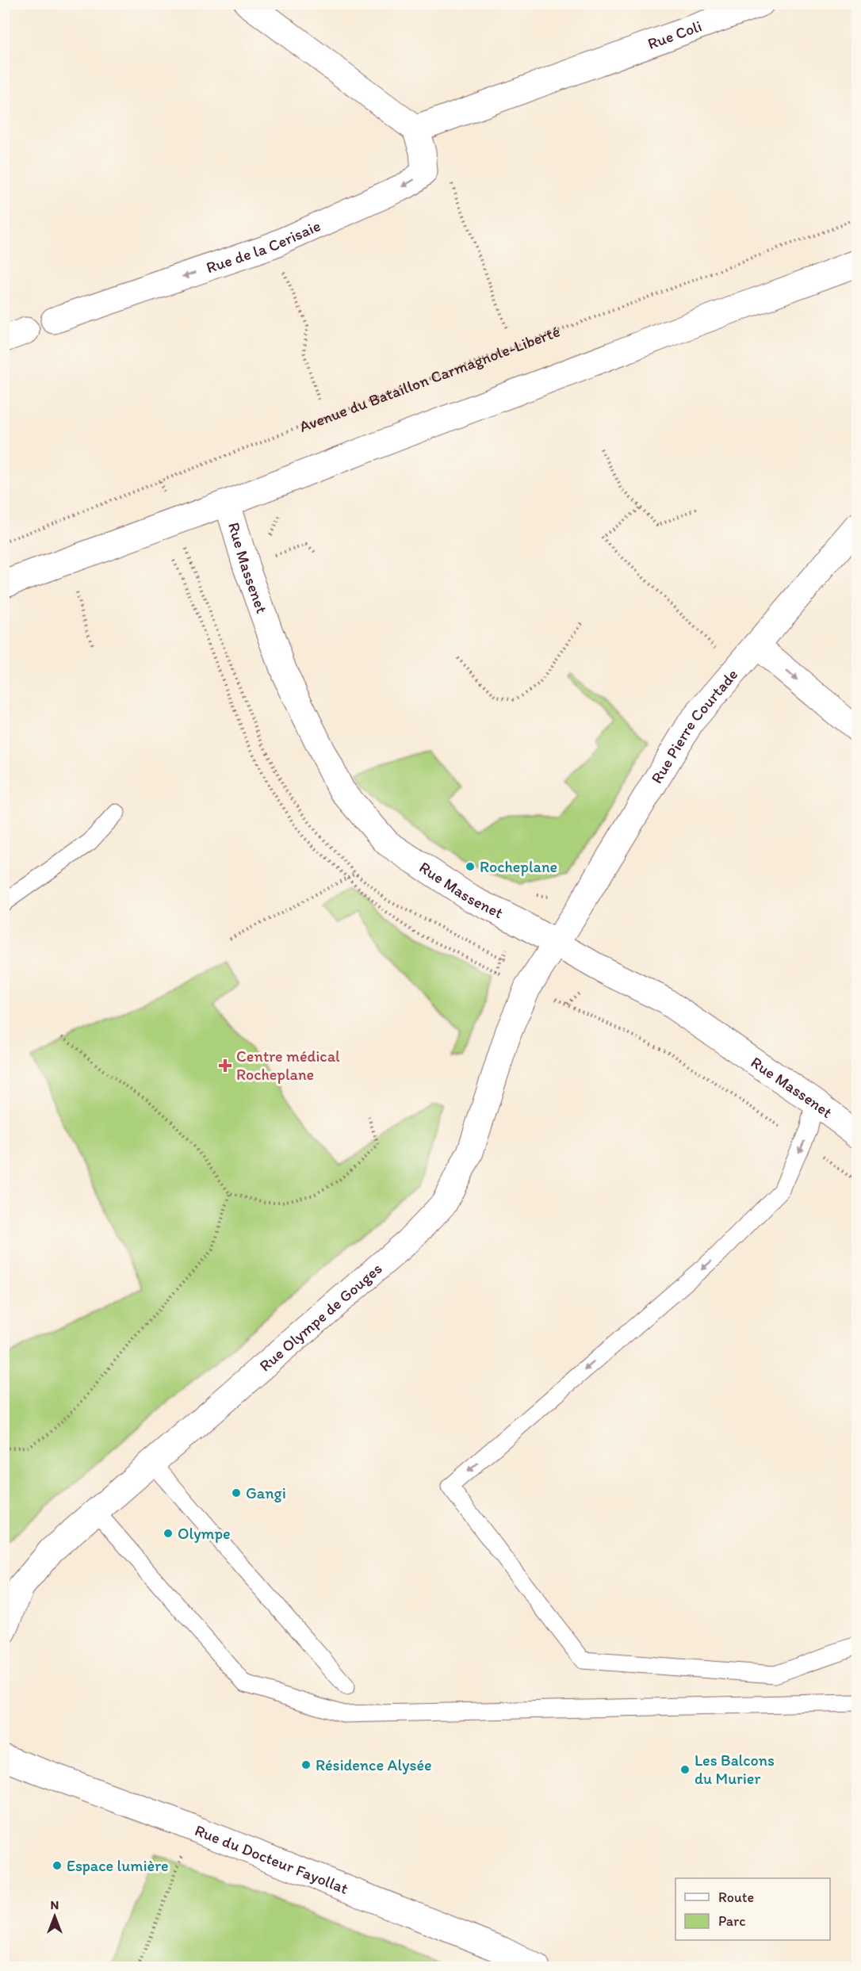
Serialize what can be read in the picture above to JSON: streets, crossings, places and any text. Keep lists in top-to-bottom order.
{
  "streets": {
    "street": [
      "Rue Coli",
      "Rue de la Cerisaie",
      "Rue Massenet",
      "Rue Pierre Courtade",
      "Rue Olympe de Gouges",
      "Rue du Docteur Fayollat"
    ],
    "path": ["Avenue du Bataillon Carmagnole-Liberté"]
  },
  "crossings": [
    ["Rue Massenet", "Rue Pierre Courtade"],
    ["Rue Massenet", "Rue Olympe de Gouges"],
    ["Rue Pierre Courtade", "Rue Olympe de Gouges"]
  ],
  "places": {
    "other": [
      "Rocheplane",
      "Gangi",
      "Olympe",
      "Résidence Alysée",
      "Les Balcons du Murier",
      "Espace lumière"
    ],
    "health": ["Centre médical Rocheplane"]
  },
  "legend": ["Route", "Parc"],
  "north": "top"
}
